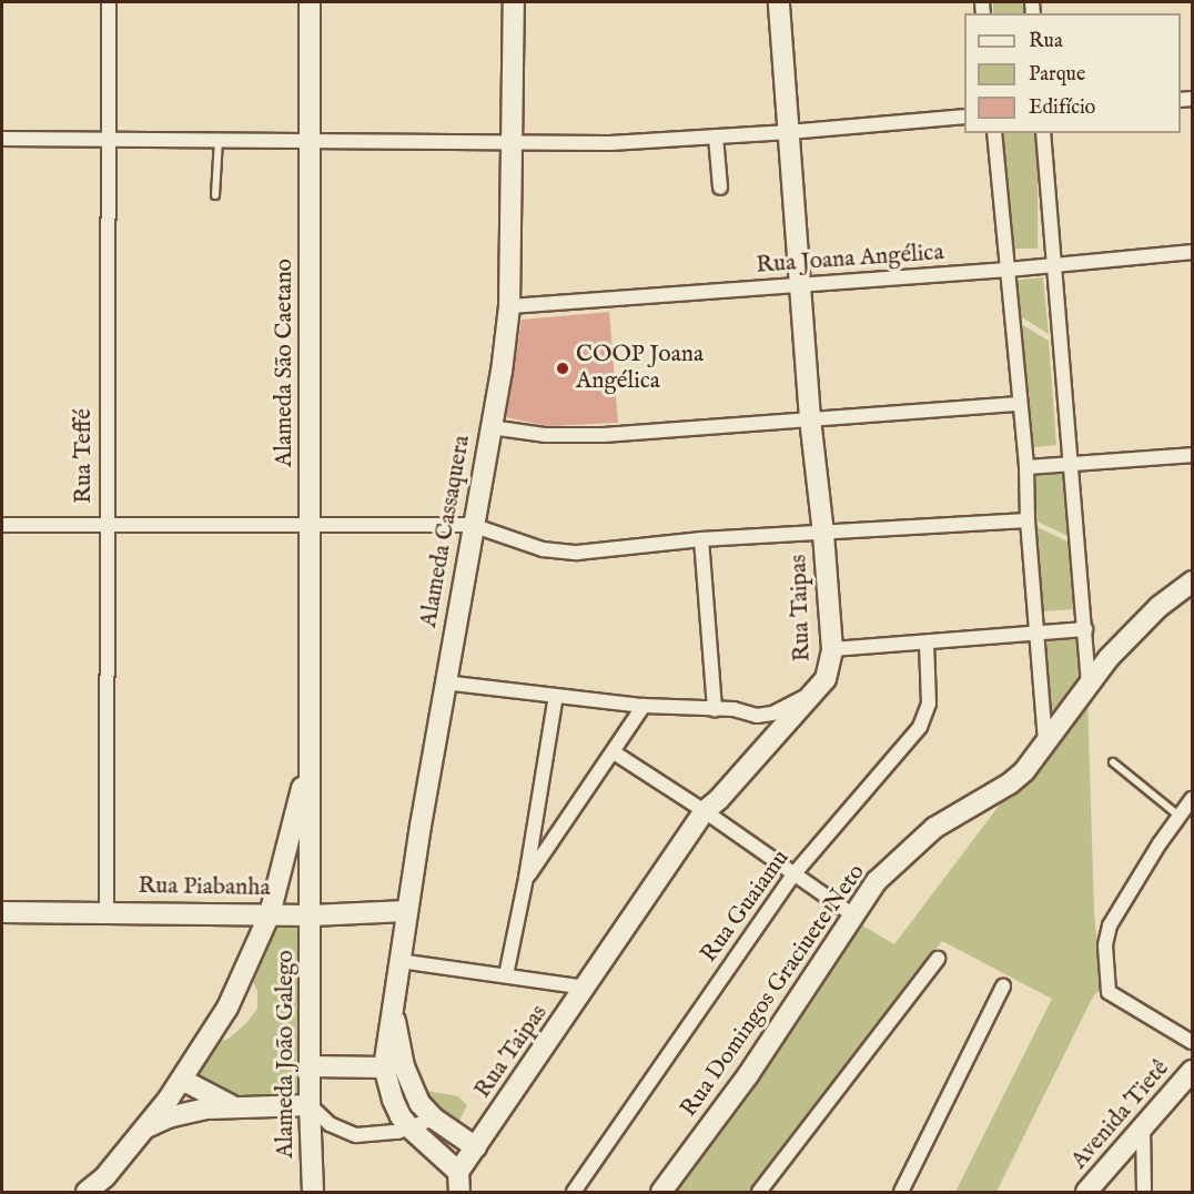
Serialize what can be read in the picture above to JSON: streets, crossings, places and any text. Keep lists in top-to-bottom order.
{
  "streets": {
    "street": [
      "Rua Joana Angélica",
      "Alameda São Caetano",
      "Rua Teffé",
      "Alameda Cassaquera",
      "Rua Taipas",
      "Rua Piabanha",
      "Rua Guaiamu",
      "Rua Domingos Graciuete Neto",
      "Alameda João Galego",
      "Avenida Tietê"
    ]
  },
  "crossings": [
    ["Rua Joana Angélica", "Alameda Cassaquera"],
    ["Rua Joana Angélica", "Rua Taipas"],
    ["Alameda São Caetano", "Rua Piabanha"],
    ["Alameda São Caetano", "Alameda João Galego"],
    ["Rua Teffé", "Rua Piabanha"],
    ["Alameda Cassaquera", "Rua Piabanha"],
    ["Rua Piabanha", "Alameda João Galego"]
  ],
  "places": ["COOP Joana Angélica"],
  "legend": ["Rua", "Parque", "Edifício"]
}
